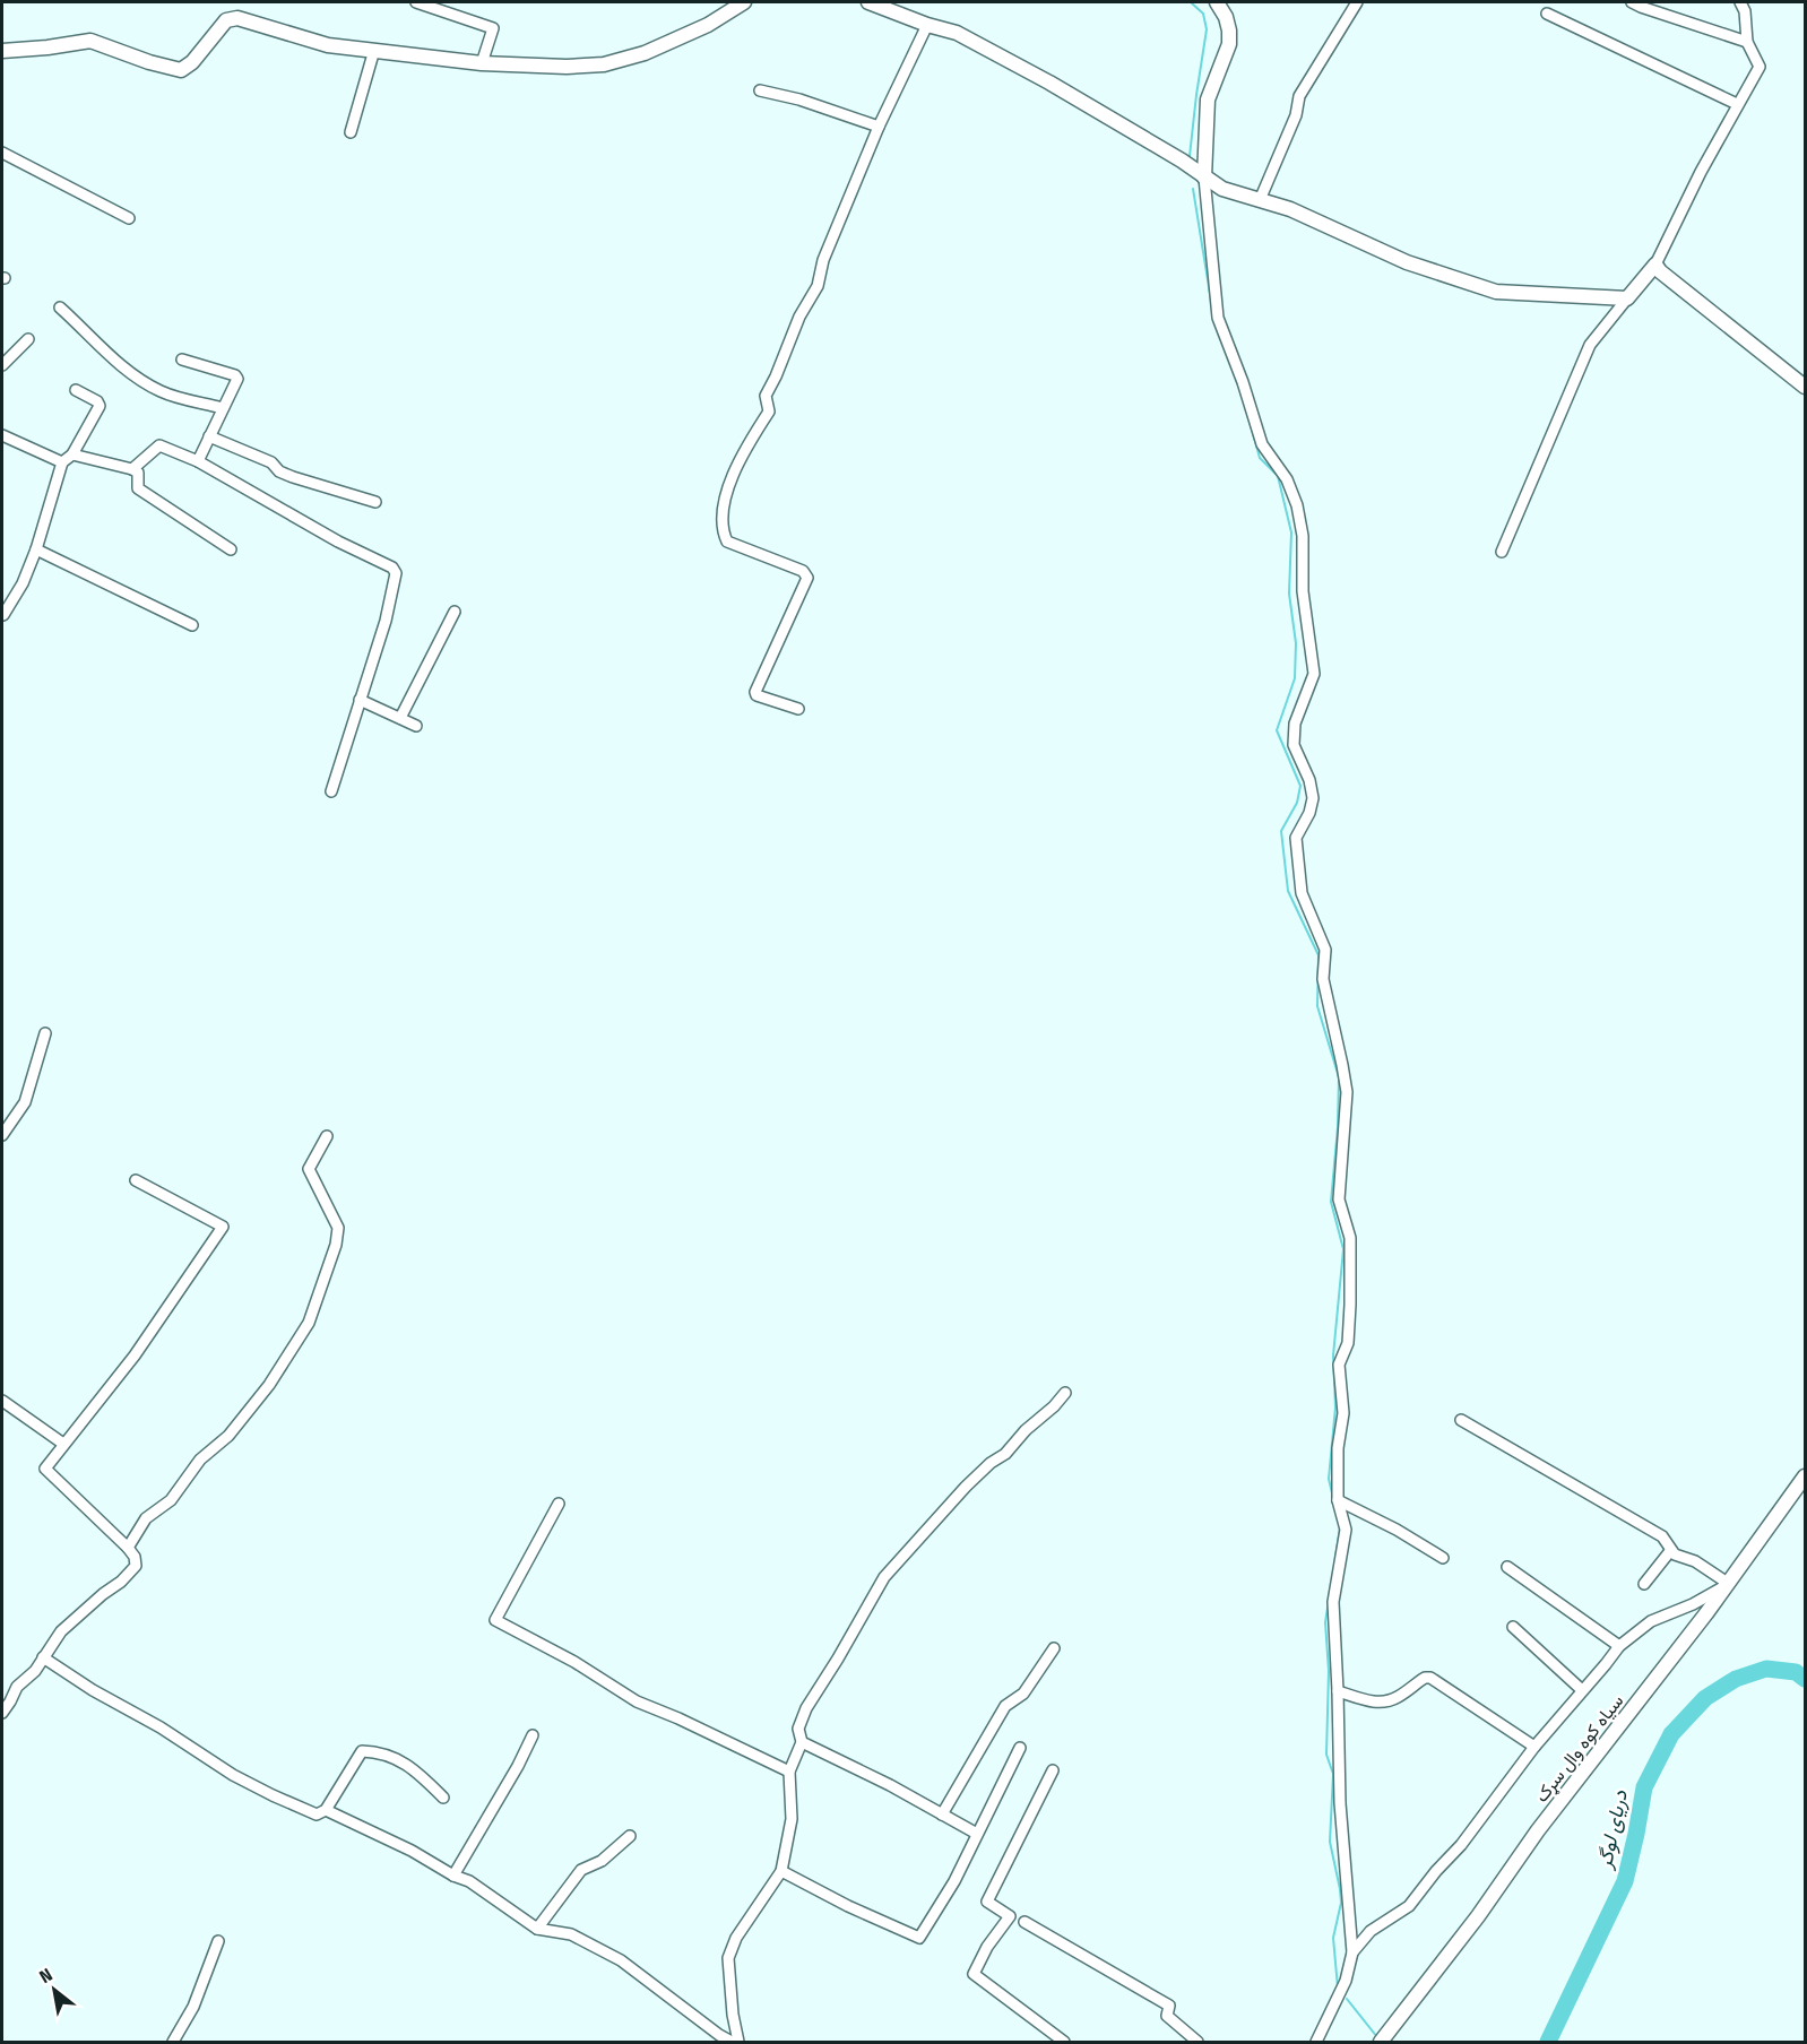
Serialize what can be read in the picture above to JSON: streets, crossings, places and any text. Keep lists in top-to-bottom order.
{
  "streets": {
    "street": ["سیاه کوه وال سړک"]
  },
  "water": ["دریای لوگر"],
  "north": "top left"
}
